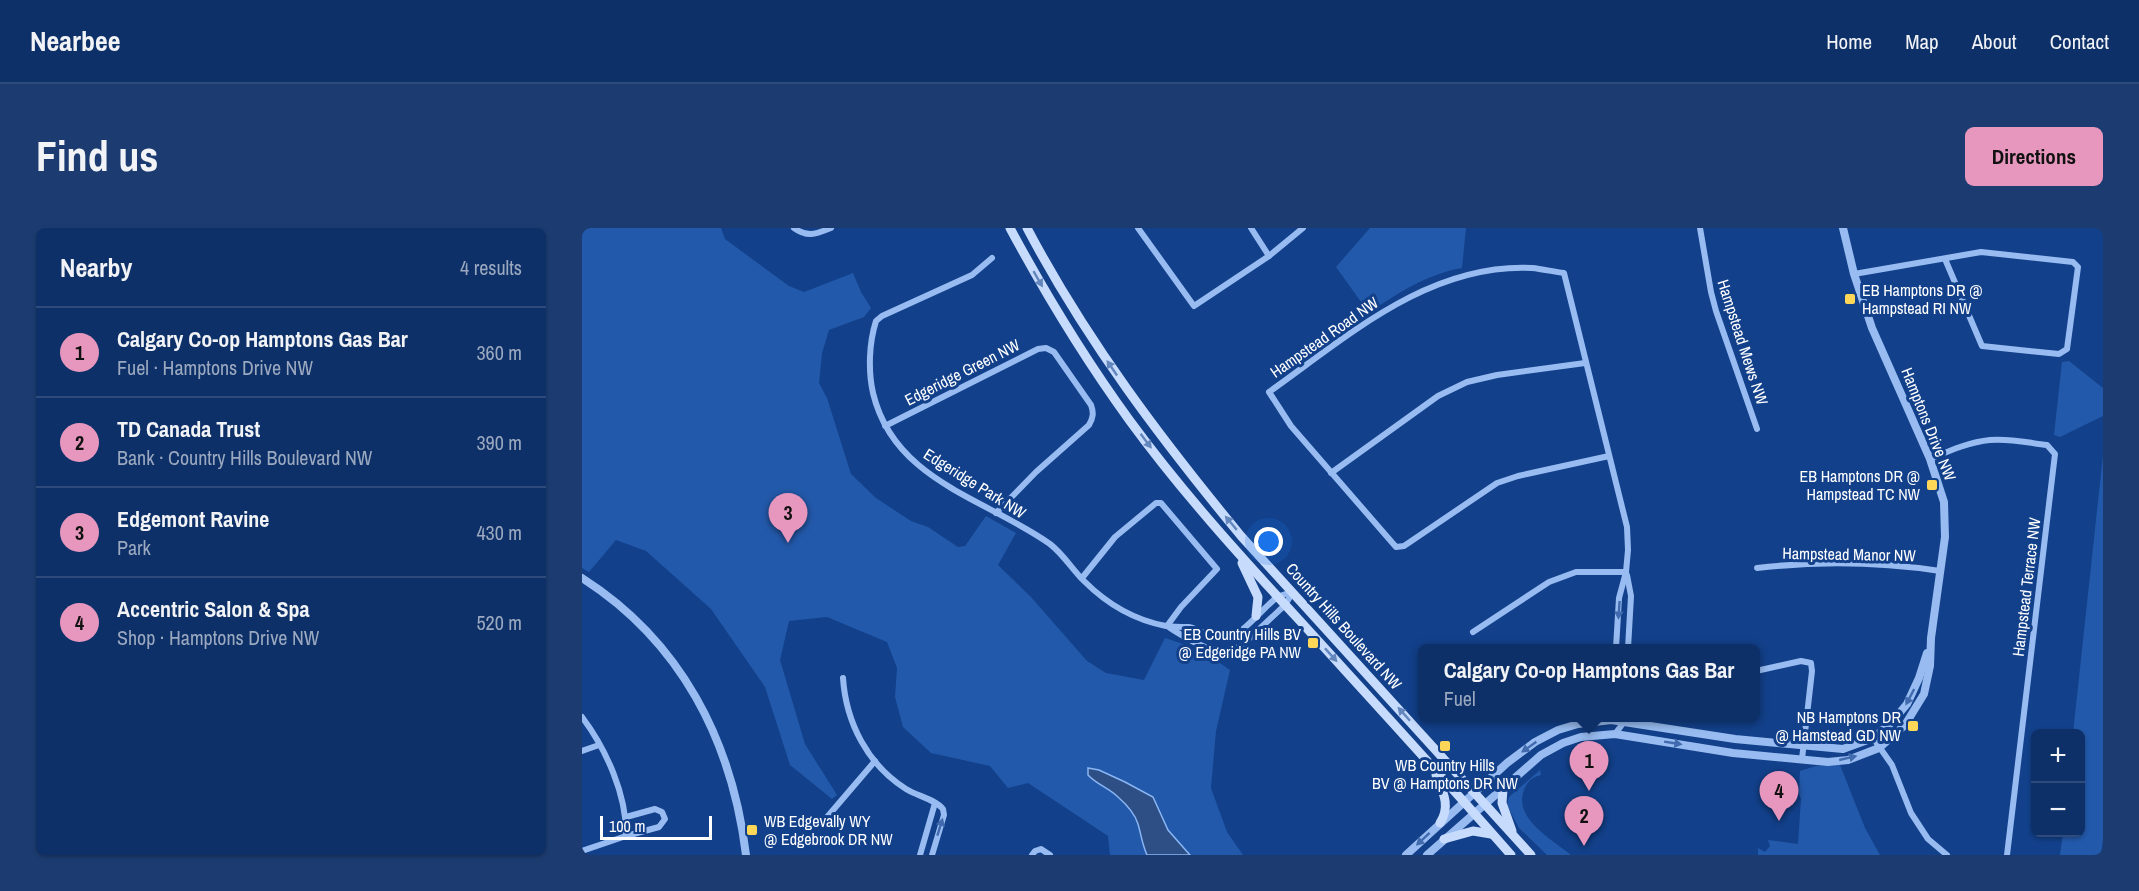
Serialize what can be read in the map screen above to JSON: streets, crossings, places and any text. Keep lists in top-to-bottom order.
{
  "streets": {
    "main road": ["Country Hills Boulevard NW"],
    "street": [
      "Hampstead Road NW",
      "Hampstead Mews NW",
      "Edgeridge Green NW",
      "Hamptons Drive NW",
      "Edgeridge Park NW",
      "Hampstead Manor NW",
      "Hampstead Terrace NW"
    ]
  },
  "crossings": [
    ["Edgeridge Green NW", "Edgeridge Park NW"],
    ["Hamptons Drive NW", "Hampstead Manor NW"],
    ["Hamptons Drive NW", "Hampstead Terrace NW"],
    ["Hamptons Drive NW", "Country Hills Boulevard NW"],
    ["Edgeridge Park NW", "Country Hills Boulevard NW"]
  ],
  "places": {
    "transit": [
      "EB Hamptons DR @ Hampstead RI NW",
      "EB Hamptons DR @ Hampstead TC NW",
      "EB Country Hills BV @ Edgeridge PA NW",
      "NB Hamptons DR @ Hamstead GD NW",
      "WB Country Hills BV @ Hamptons DR NW",
      "WB Edgevally WY @ Edgebrook DR NW"
    ]
  },
  "scale_bar": "100 m",
  "page": {
    "header": "Nearbee",
    "nav": [
      "Home",
      "Map",
      "About",
      "Contact"
    ],
    "buttons": "Directions",
    "title": "Find us",
    "heading": ["Nearby", "4 results"],
    "list": [
      {
        "mark": "1",
        "name": "Calgary Co-op Hamptons Gas Bar",
        "note": "Fuel · Hamptons Drive NW",
        "value": "360 m"
      },
      {
        "mark": "2",
        "name": "TD Canada Trust",
        "note": "Bank · Country Hills Boulevard NW",
        "value": "390 m"
      },
      {
        "mark": "3",
        "name": "Edgemont Ravine",
        "note": "Park",
        "value": "430 m"
      },
      {
        "mark": "4",
        "name": "Accentric Salon & Spa",
        "note": "Shop · Hamptons Drive NW",
        "value": "520 m"
      }
    ],
    "pins": [
      "3",
      "1",
      "4",
      "2"
    ],
    "popup": ["Calgary Co-op Hamptons Gas Bar", "Fuel"],
    "map_buttons": ["+", "−"],
    "scale": "100 m"
  }
}
